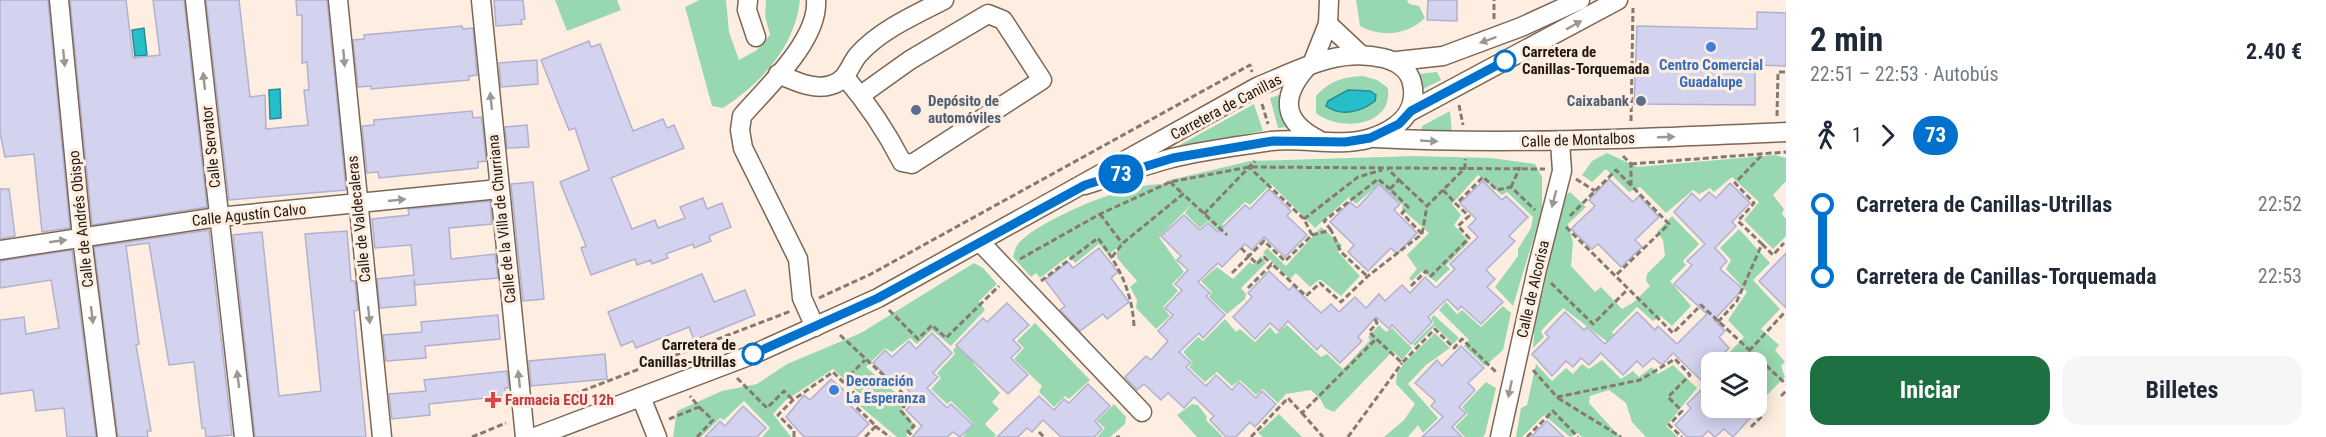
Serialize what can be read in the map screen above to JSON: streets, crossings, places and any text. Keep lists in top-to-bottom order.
{
  "streets": {
    "street": [
      "Carretera de Canillas",
      "Calle de Montalbos",
      "Calle Servator",
      "Calle Agustín Calvo",
      "Calle de Andrés Obispo",
      "Calle de Valdecaleras",
      "Calle de la Villa de Churriana",
      "Calle de Alcorisa"
    ]
  },
  "crossings": [
    ["Carretera de Canillas", "Calle de Montalbos"],
    ["Calle de Montalbos", "Calle de Alcorisa"],
    ["Calle Servator", "Calle Agustín Calvo"],
    ["Calle Agustín Calvo", "Calle de Andrés Obispo"],
    ["Calle Agustín Calvo", "Calle de Valdecaleras"],
    ["Calle Agustín Calvo", "Calle de la Villa de Churriana"]
  ],
  "one_way": [
    "Calle Servator",
    "Calle Agustín Calvo",
    "Calle de Andrés Obispo",
    "Calle de Valdecaleras",
    "Calle de la Villa de Churriana"
  ],
  "places": {
    "other": [
      "Centro Comercial Guadalupe",
      "Carretera de Canillas-Torquemada",
      "Caixabank",
      "Depósito de automóviles",
      "Carretera de Canillas-Utrillas",
      "Decoración La Esperanza"
    ],
    "health": ["Farmacia ECU 12h"]
  },
  "lines": ["bus line 73"],
  "page": {
    "on_map": "73",
    "heading": ["2 min", "22:51 – 22:53 · Autobús", "2.40 €"],
    "legs": ["1", "73"],
    "list": [
      {
        "name": "Carretera de Canillas-Utrillas",
        "value": "22:52"
      },
      {
        "name": "Carretera de Canillas-Torquemada",
        "value": "22:53"
      }
    ],
    "buttons": ["Iniciar", "Billetes"]
  }
}
